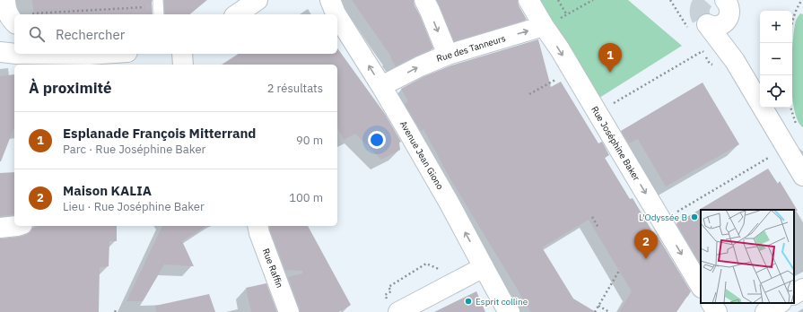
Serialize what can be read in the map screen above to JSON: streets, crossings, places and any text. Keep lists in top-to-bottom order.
{
  "streets": {
    "street": [
      "Rue des Tanneurs",
      "Rue Joséphine Baker",
      "Avenue Jean Giono",
      "Rue Raffin"
    ]
  },
  "crossings": [
    ["Rue des Tanneurs", "Rue Joséphine Baker"],
    ["Rue des Tanneurs", "Avenue Jean Giono"]
  ],
  "one_way": ["Rue des Tanneurs", "Avenue Jean Giono"],
  "places": ["L'Odyssée B", "Esprit colline"],
  "page": {
    "map_buttons": ["+", "−"],
    "search": "Rechercher",
    "pins": ["1", "2"],
    "heading": ["À proximité", "2 résultats"],
    "list": [
      {
        "mark": "1",
        "name": "Esplanade François Mitterrand",
        "note": "Parc · Rue Joséphine Baker",
        "value": "90 m"
      },
      {
        "mark": "2",
        "name": "Maison KALIA",
        "note": "Lieu · Rue Joséphine Baker",
        "value": "100 m"
      }
    ]
  }
}
